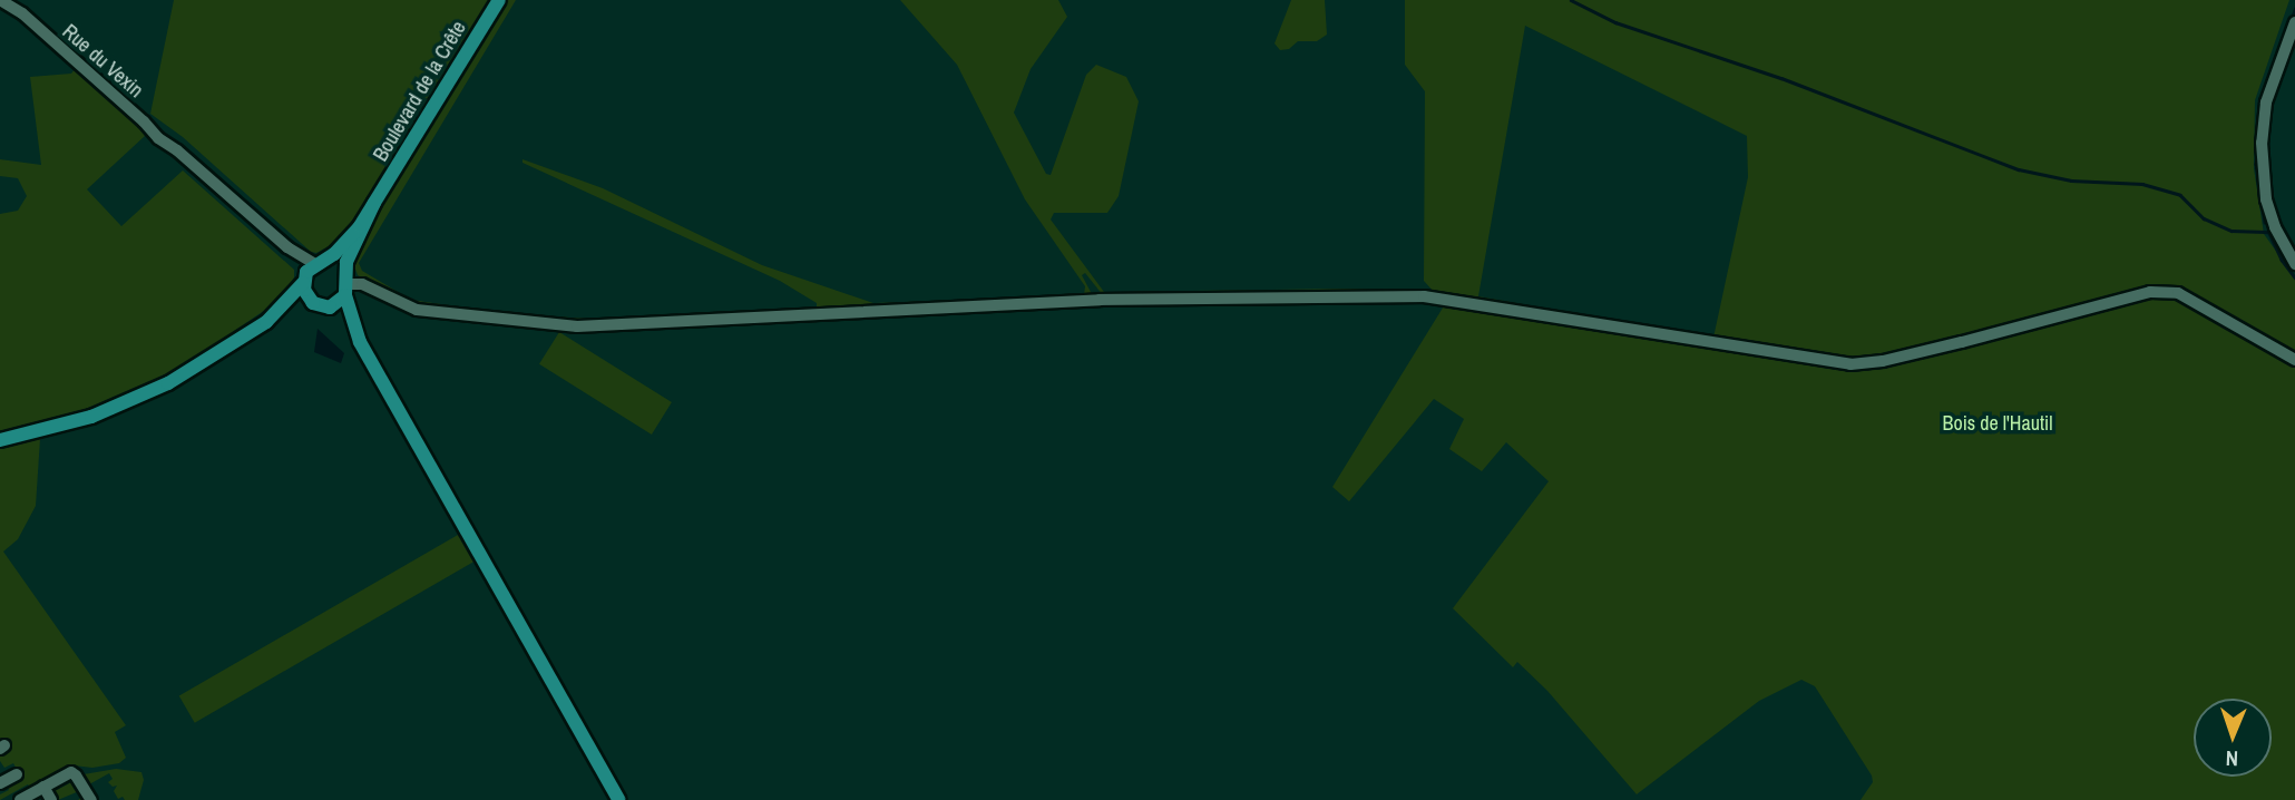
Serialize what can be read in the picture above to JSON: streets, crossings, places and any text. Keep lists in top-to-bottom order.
{
  "streets": {
    "main road": ["Boulevard de la Crête"],
    "street": ["Rue du Vexin"]
  },
  "parks": ["Bois de l'Hautil"],
  "north": "bottom"
}
